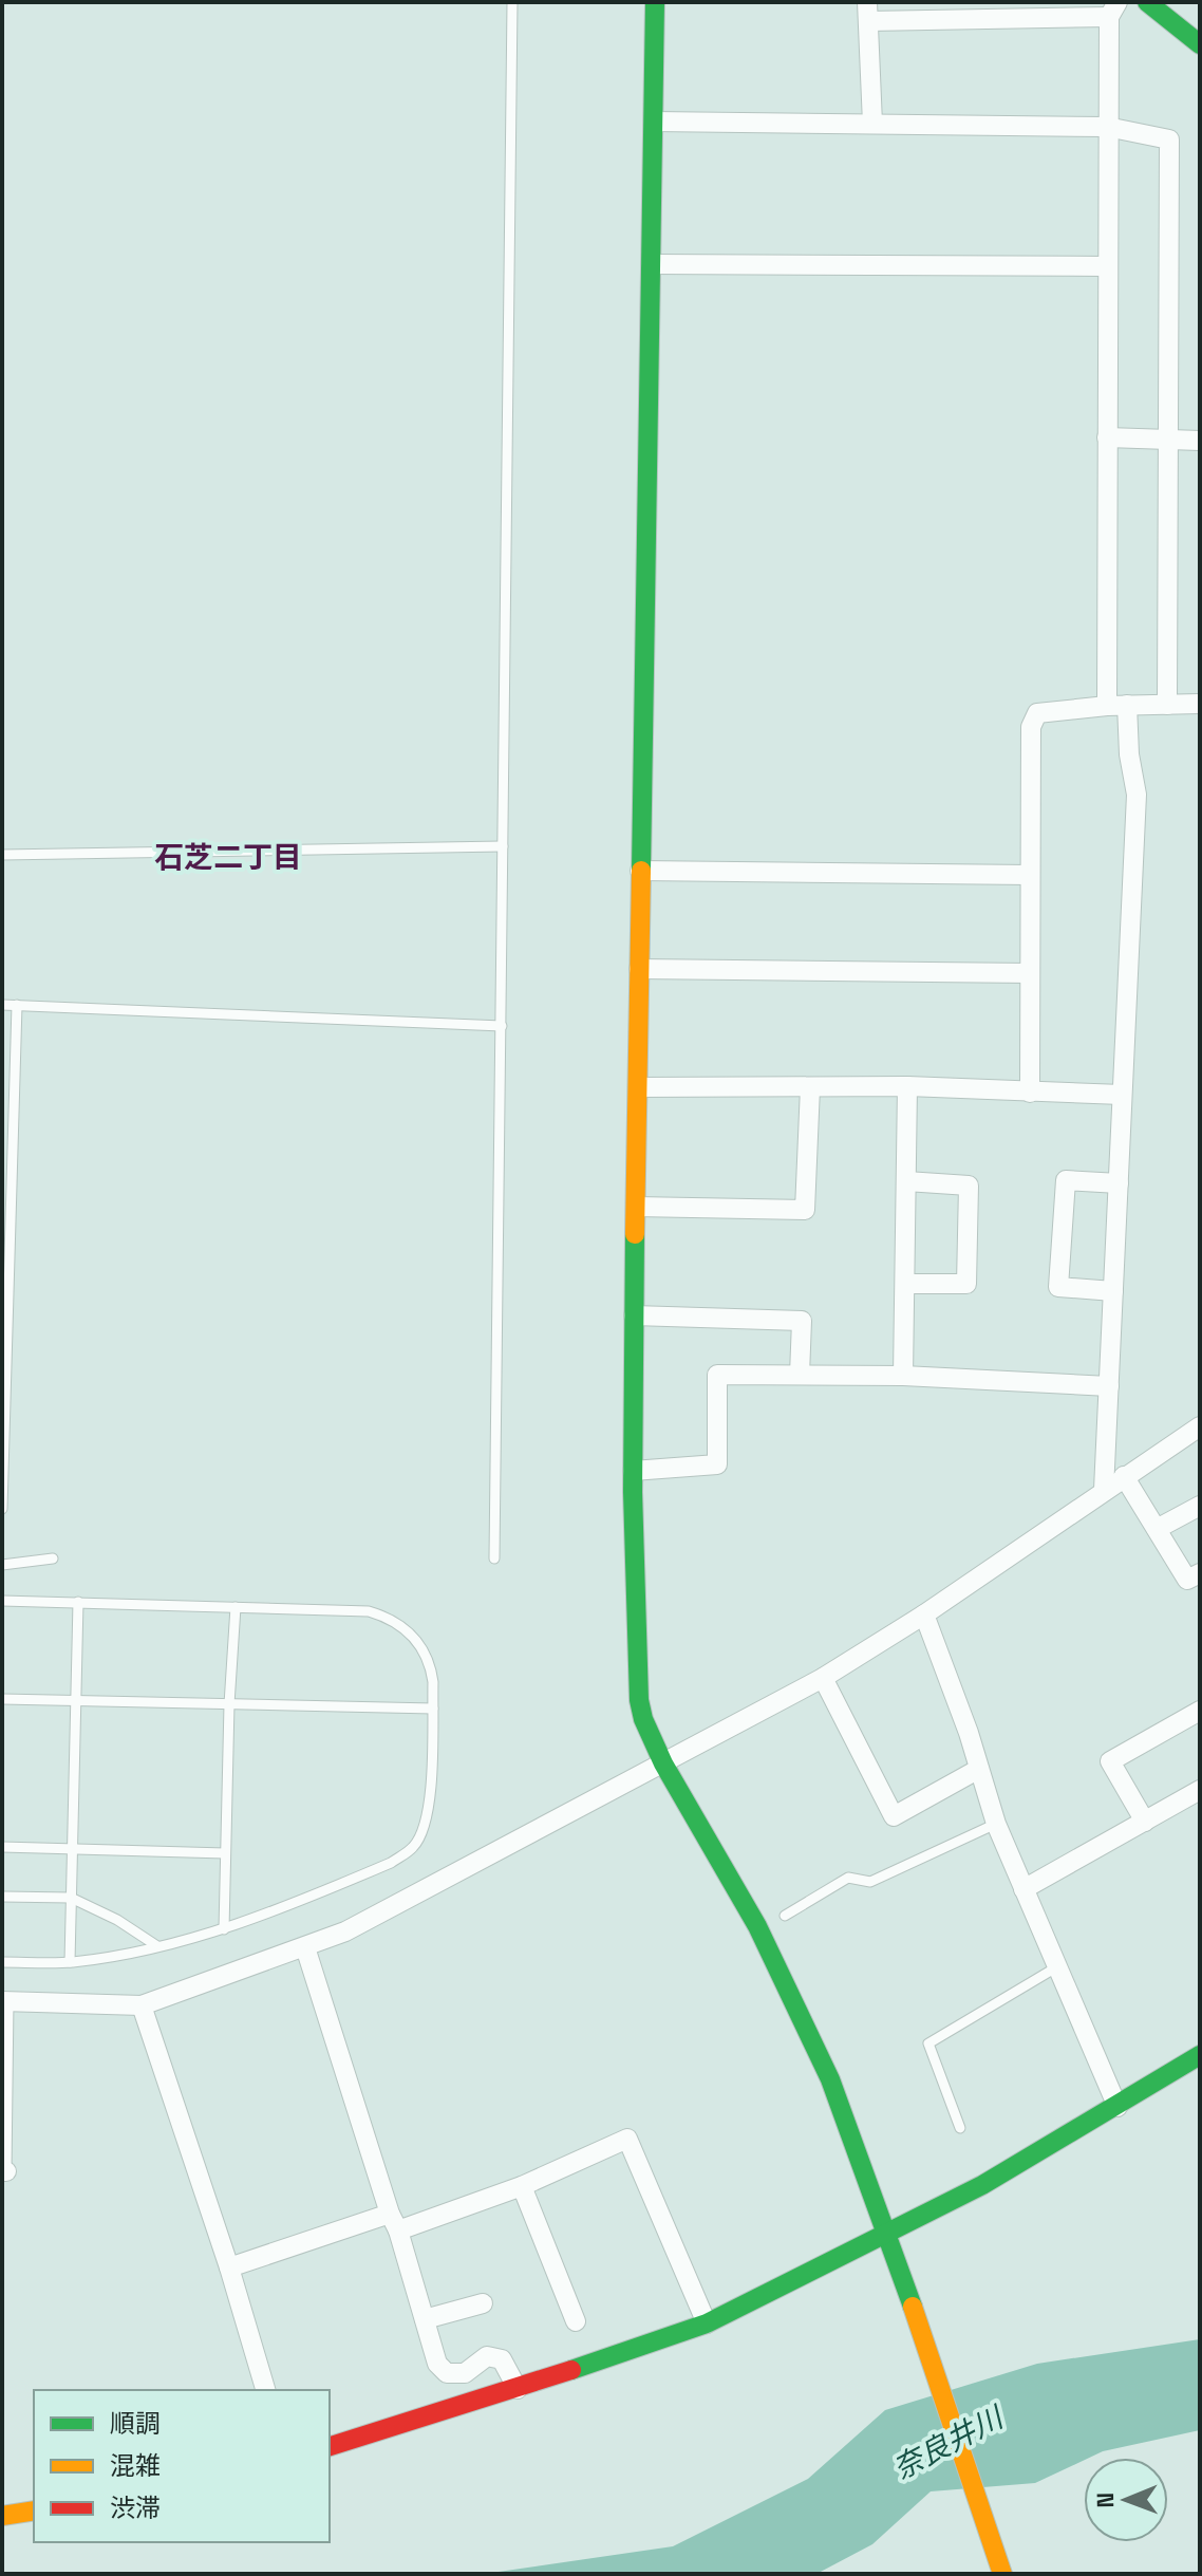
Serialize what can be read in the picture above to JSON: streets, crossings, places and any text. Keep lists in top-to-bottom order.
{
  "districts": ["石芝二丁目"],
  "water": ["奈良井川"],
  "legend": ["順調", "混雑", "渋滞"],
  "north": "left"
}
